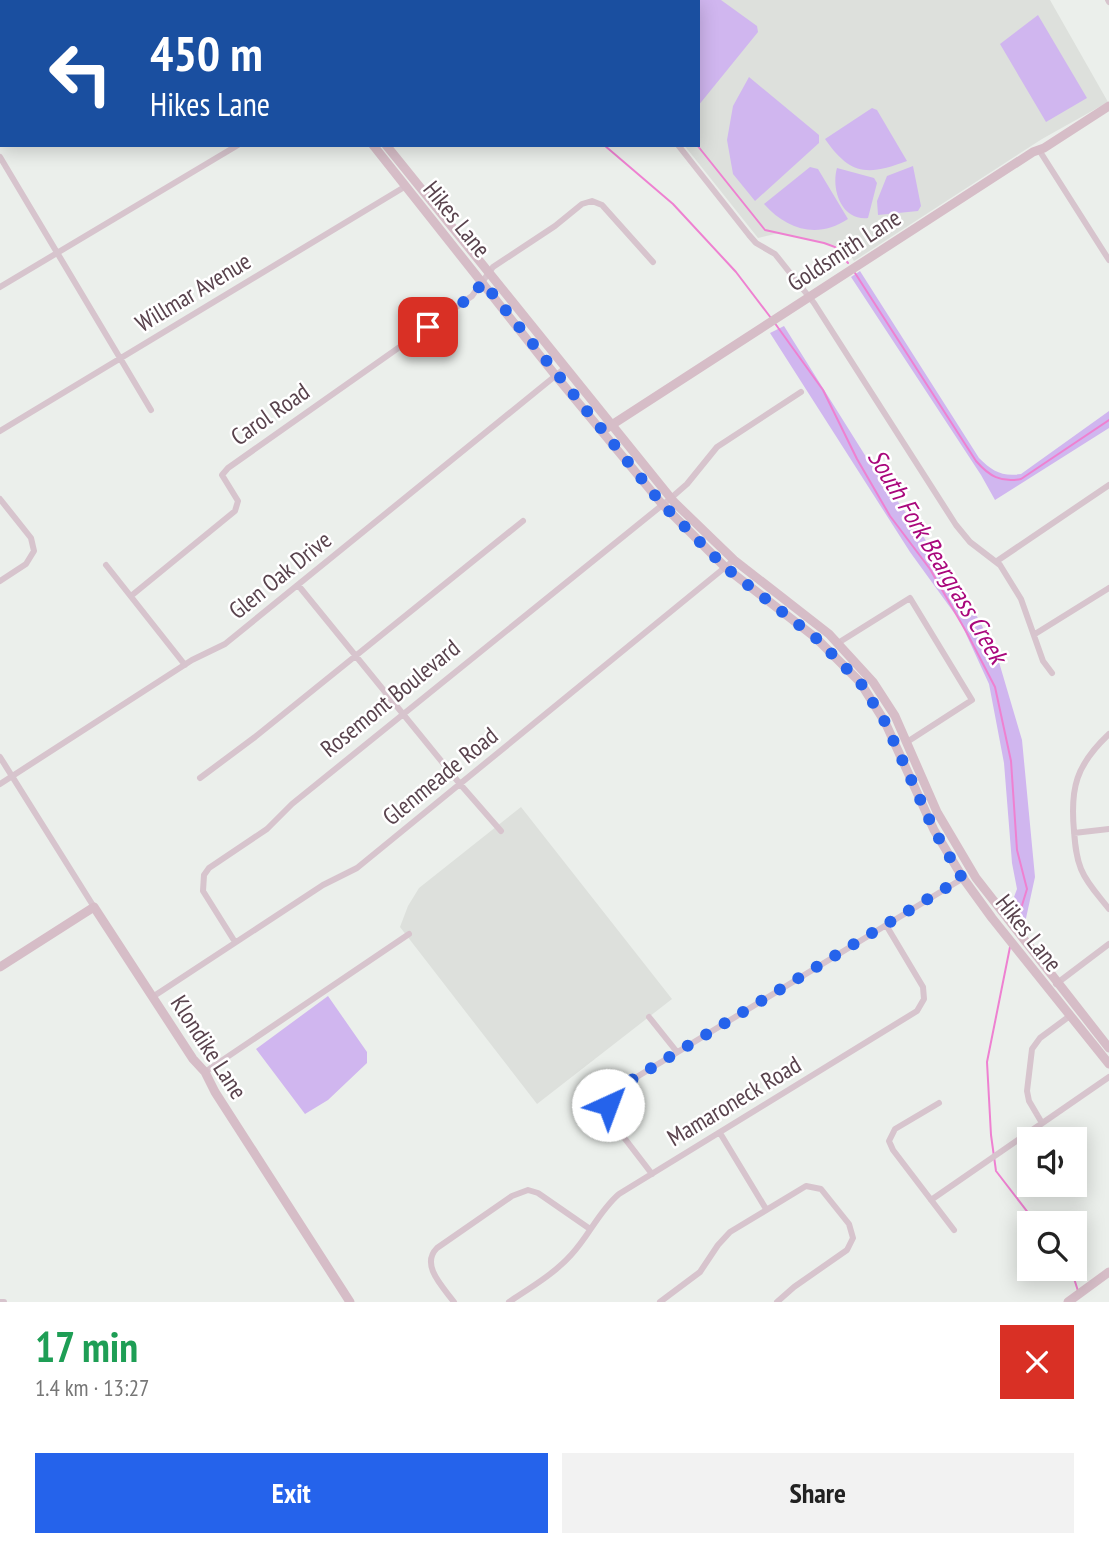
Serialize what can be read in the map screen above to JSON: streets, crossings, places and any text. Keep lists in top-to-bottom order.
{
  "streets": {
    "main road": ["Hikes Lane", "Goldsmith Lane", "Klondike Lane"],
    "street": [
      "Willmar Avenue",
      "Carol Road",
      "Glen Oak Drive",
      "Rosemont Boulevard",
      "Glenmeade Road",
      "Mamaroneck Road"
    ]
  },
  "crossings": [
    ["Hikes Lane", "Goldsmith Lane"],
    ["Hikes Lane", "Willmar Avenue"],
    ["Hikes Lane", "Carol Road"],
    ["Hikes Lane", "Glen Oak Drive"],
    ["Hikes Lane", "Rosemont Boulevard"],
    ["Hikes Lane", "Glenmeade Road"],
    ["Rosemont Boulevard", "Glenmeade Road"],
    ["Glenmeade Road", "Klondike Lane"]
  ],
  "water": ["South Fork Beargrass Creek"],
  "page": {
    "turn": ["450 m", "Hikes Lane"],
    "heading": ["17 min", "1.4 km · 13:27"],
    "buttons": ["Exit", "Share"]
  }
}
